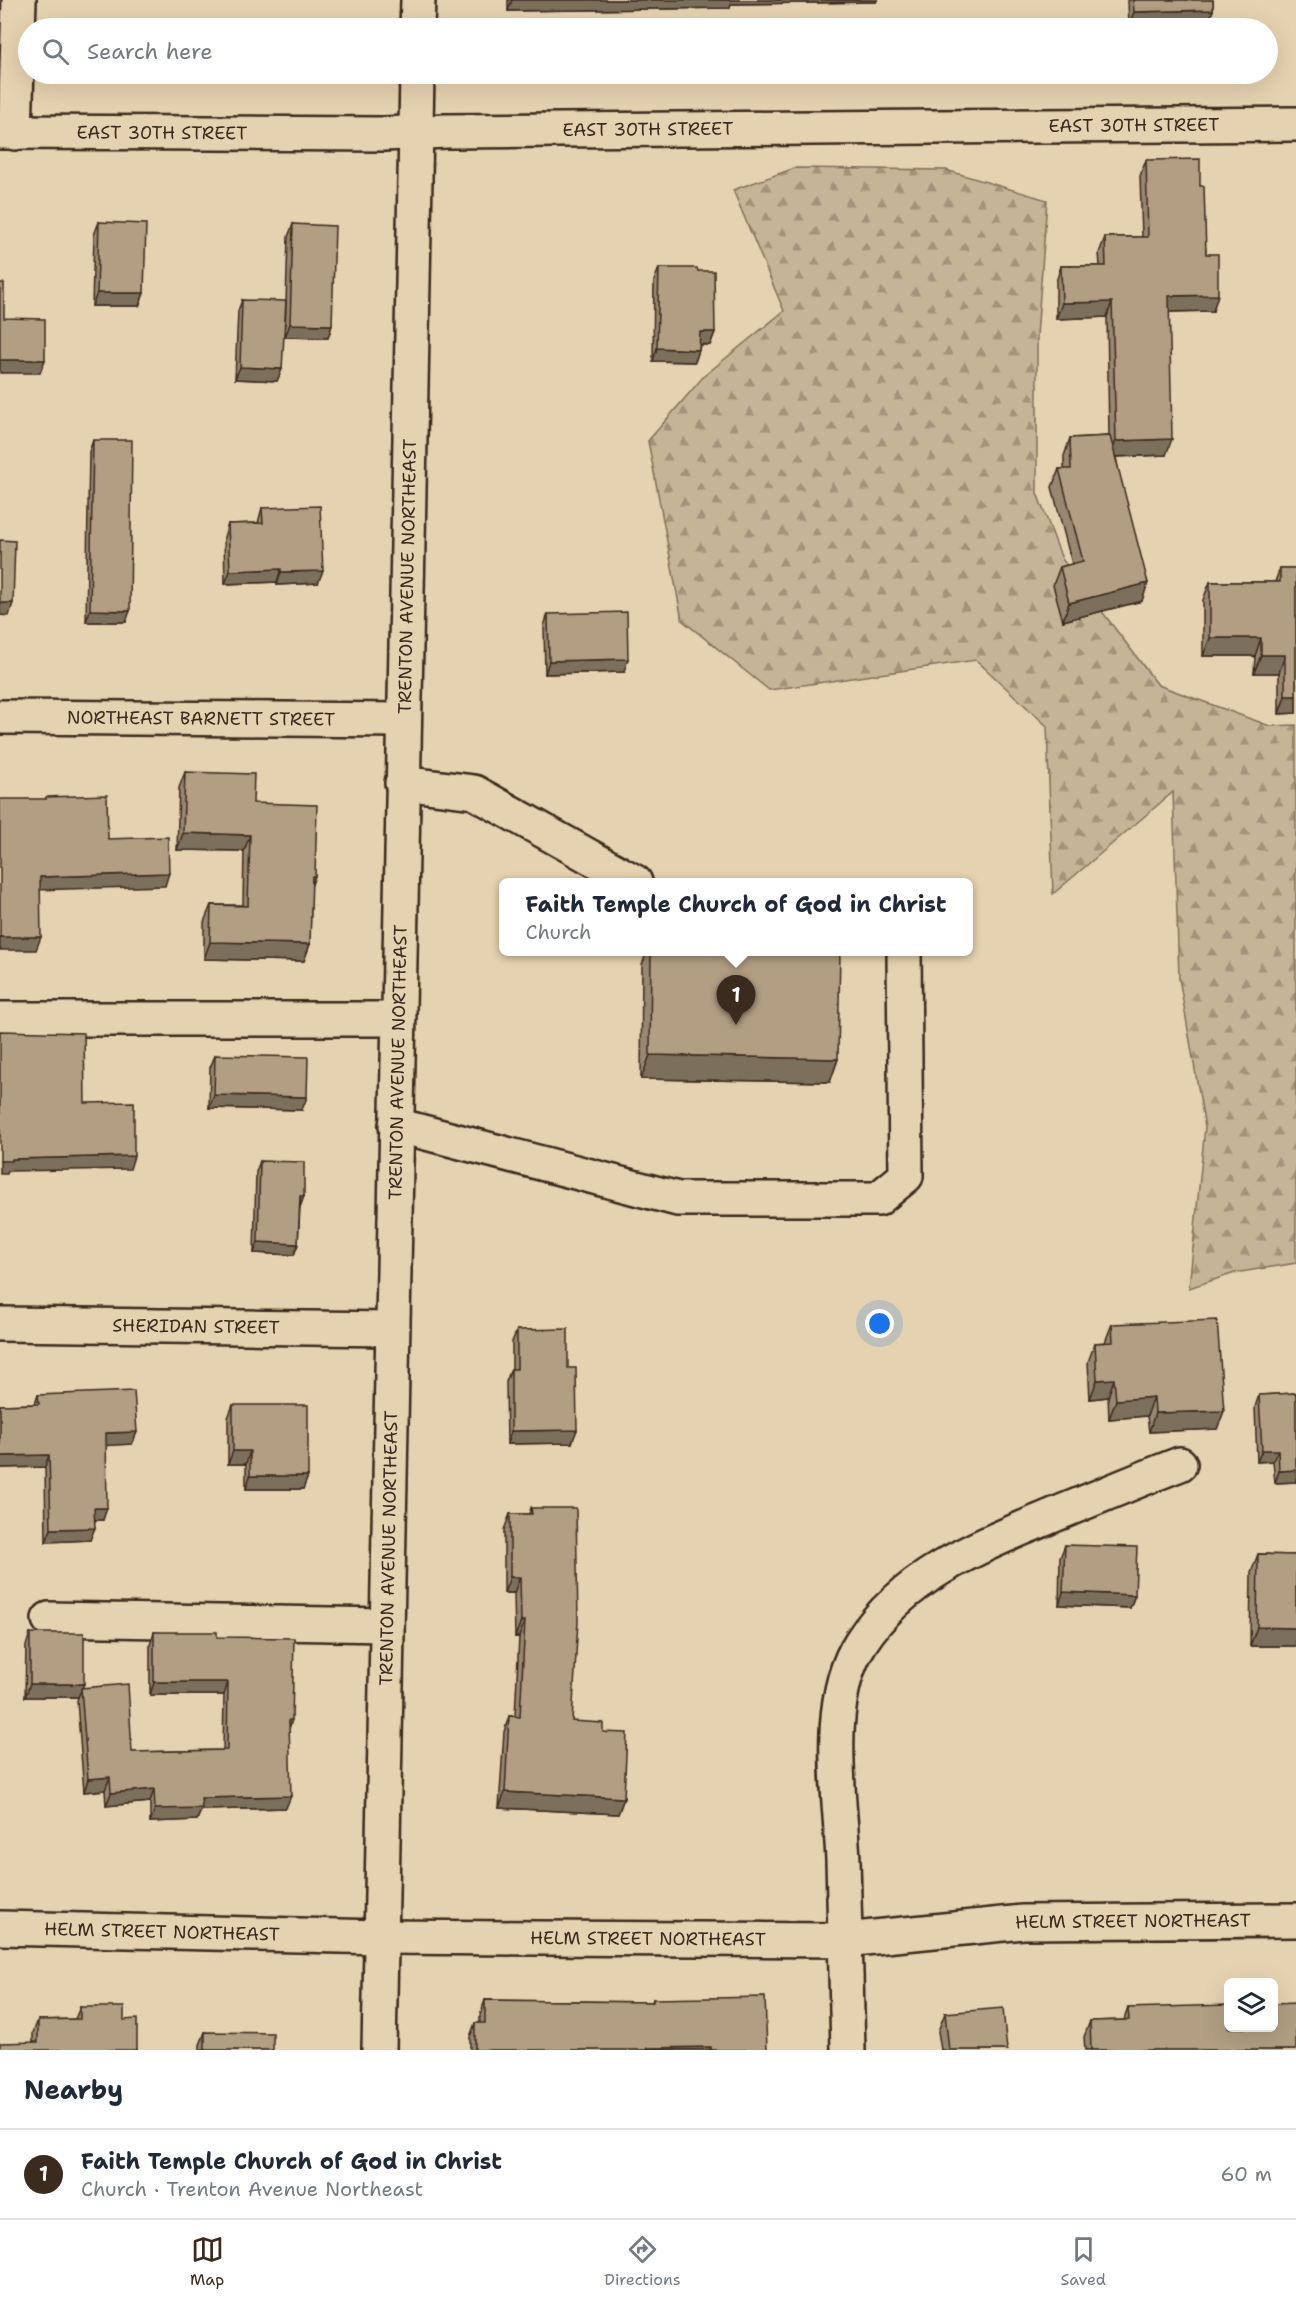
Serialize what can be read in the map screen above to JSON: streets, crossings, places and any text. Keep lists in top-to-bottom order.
{
  "streets": {
    "street": [
      "EAST 30TH STREET",
      "TRENTON AVENUE NORTHEAST",
      "NORTHEAST BARNETT STREET",
      "SHERIDAN STREET",
      "HELM STREET NORTHEAST"
    ]
  },
  "crossings": [
    ["EAST 30TH STREET", "TRENTON AVENUE NORTHEAST"],
    ["TRENTON AVENUE NORTHEAST", "NORTHEAST BARNETT STREET"],
    ["TRENTON AVENUE NORTHEAST", "SHERIDAN STREET"],
    ["TRENTON AVENUE NORTHEAST", "HELM STREET NORTHEAST"]
  ],
  "page": {
    "search": "Search here",
    "popup": ["Faith Temple Church of God in Christ", "Church"],
    "pins": "1",
    "heading": "Nearby",
    "list": [
      {
        "mark": "1",
        "name": "Faith Temple Church of God in Christ",
        "note": "Church · Trenton Avenue Northeast",
        "value": "60 m"
      }
    ],
    "nav": ["Map", "Directions", "Saved"]
  }
}
